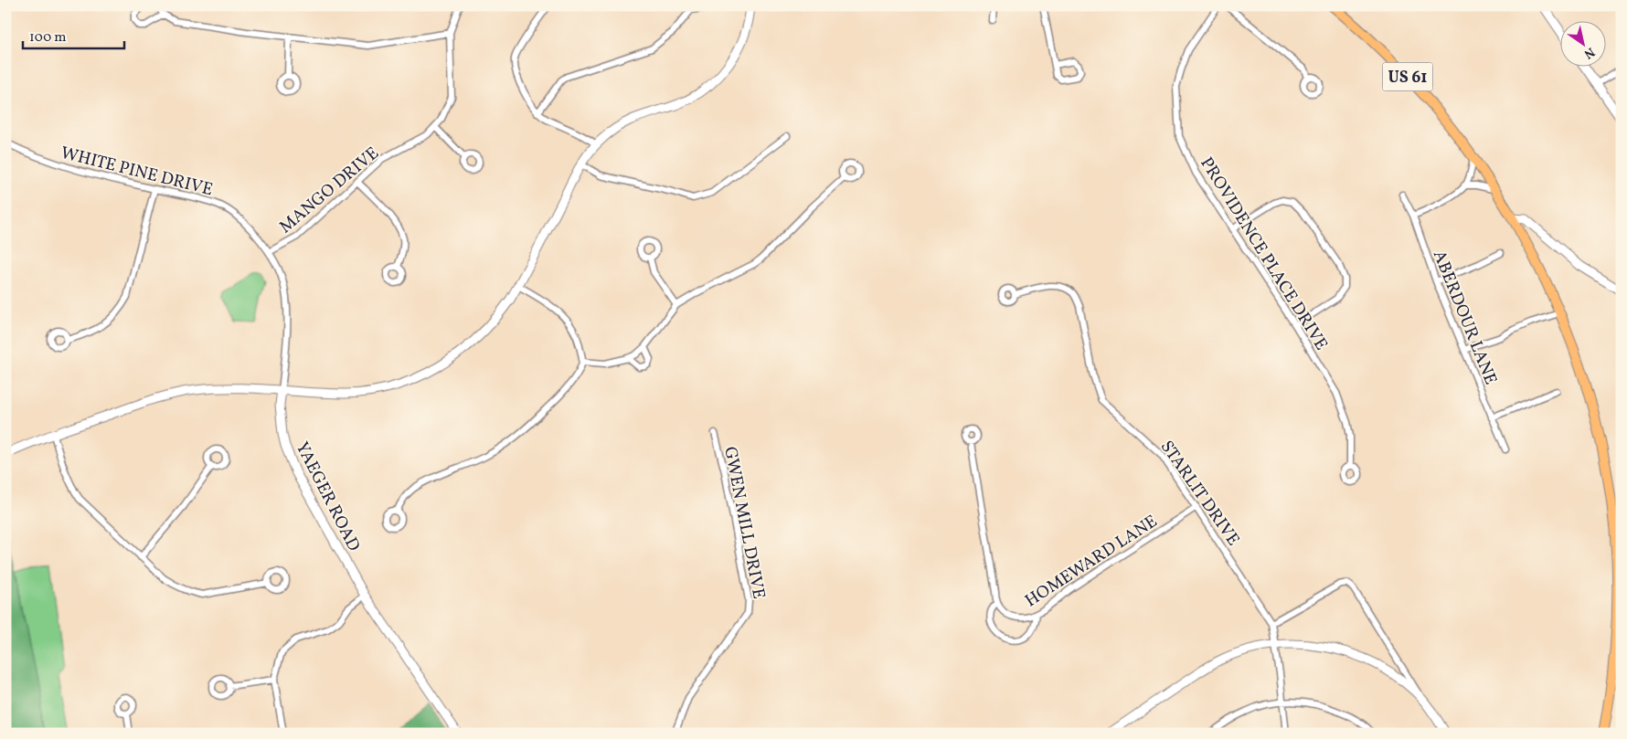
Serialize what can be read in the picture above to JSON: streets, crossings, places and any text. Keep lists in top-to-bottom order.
{
  "streets": {
    "main road": ["US 61"],
    "street": [
      "WHITE PINE DRIVE",
      "MANGO DRIVE",
      "PROVIDENCE PLACE DRIVE",
      "ABERDOUR LANE",
      "STARLIT DRIVE",
      "YAEGER ROAD",
      "GWEN MILL DRIVE",
      "HOMEWARD LANE"
    ]
  },
  "crossings": [
    ["WHITE PINE DRIVE", "MANGO DRIVE"],
    ["WHITE PINE DRIVE", "YAEGER ROAD"],
    ["STARLIT DRIVE", "HOMEWARD LANE"]
  ],
  "scale_bar": "100 m",
  "north": "bottom right"
}
